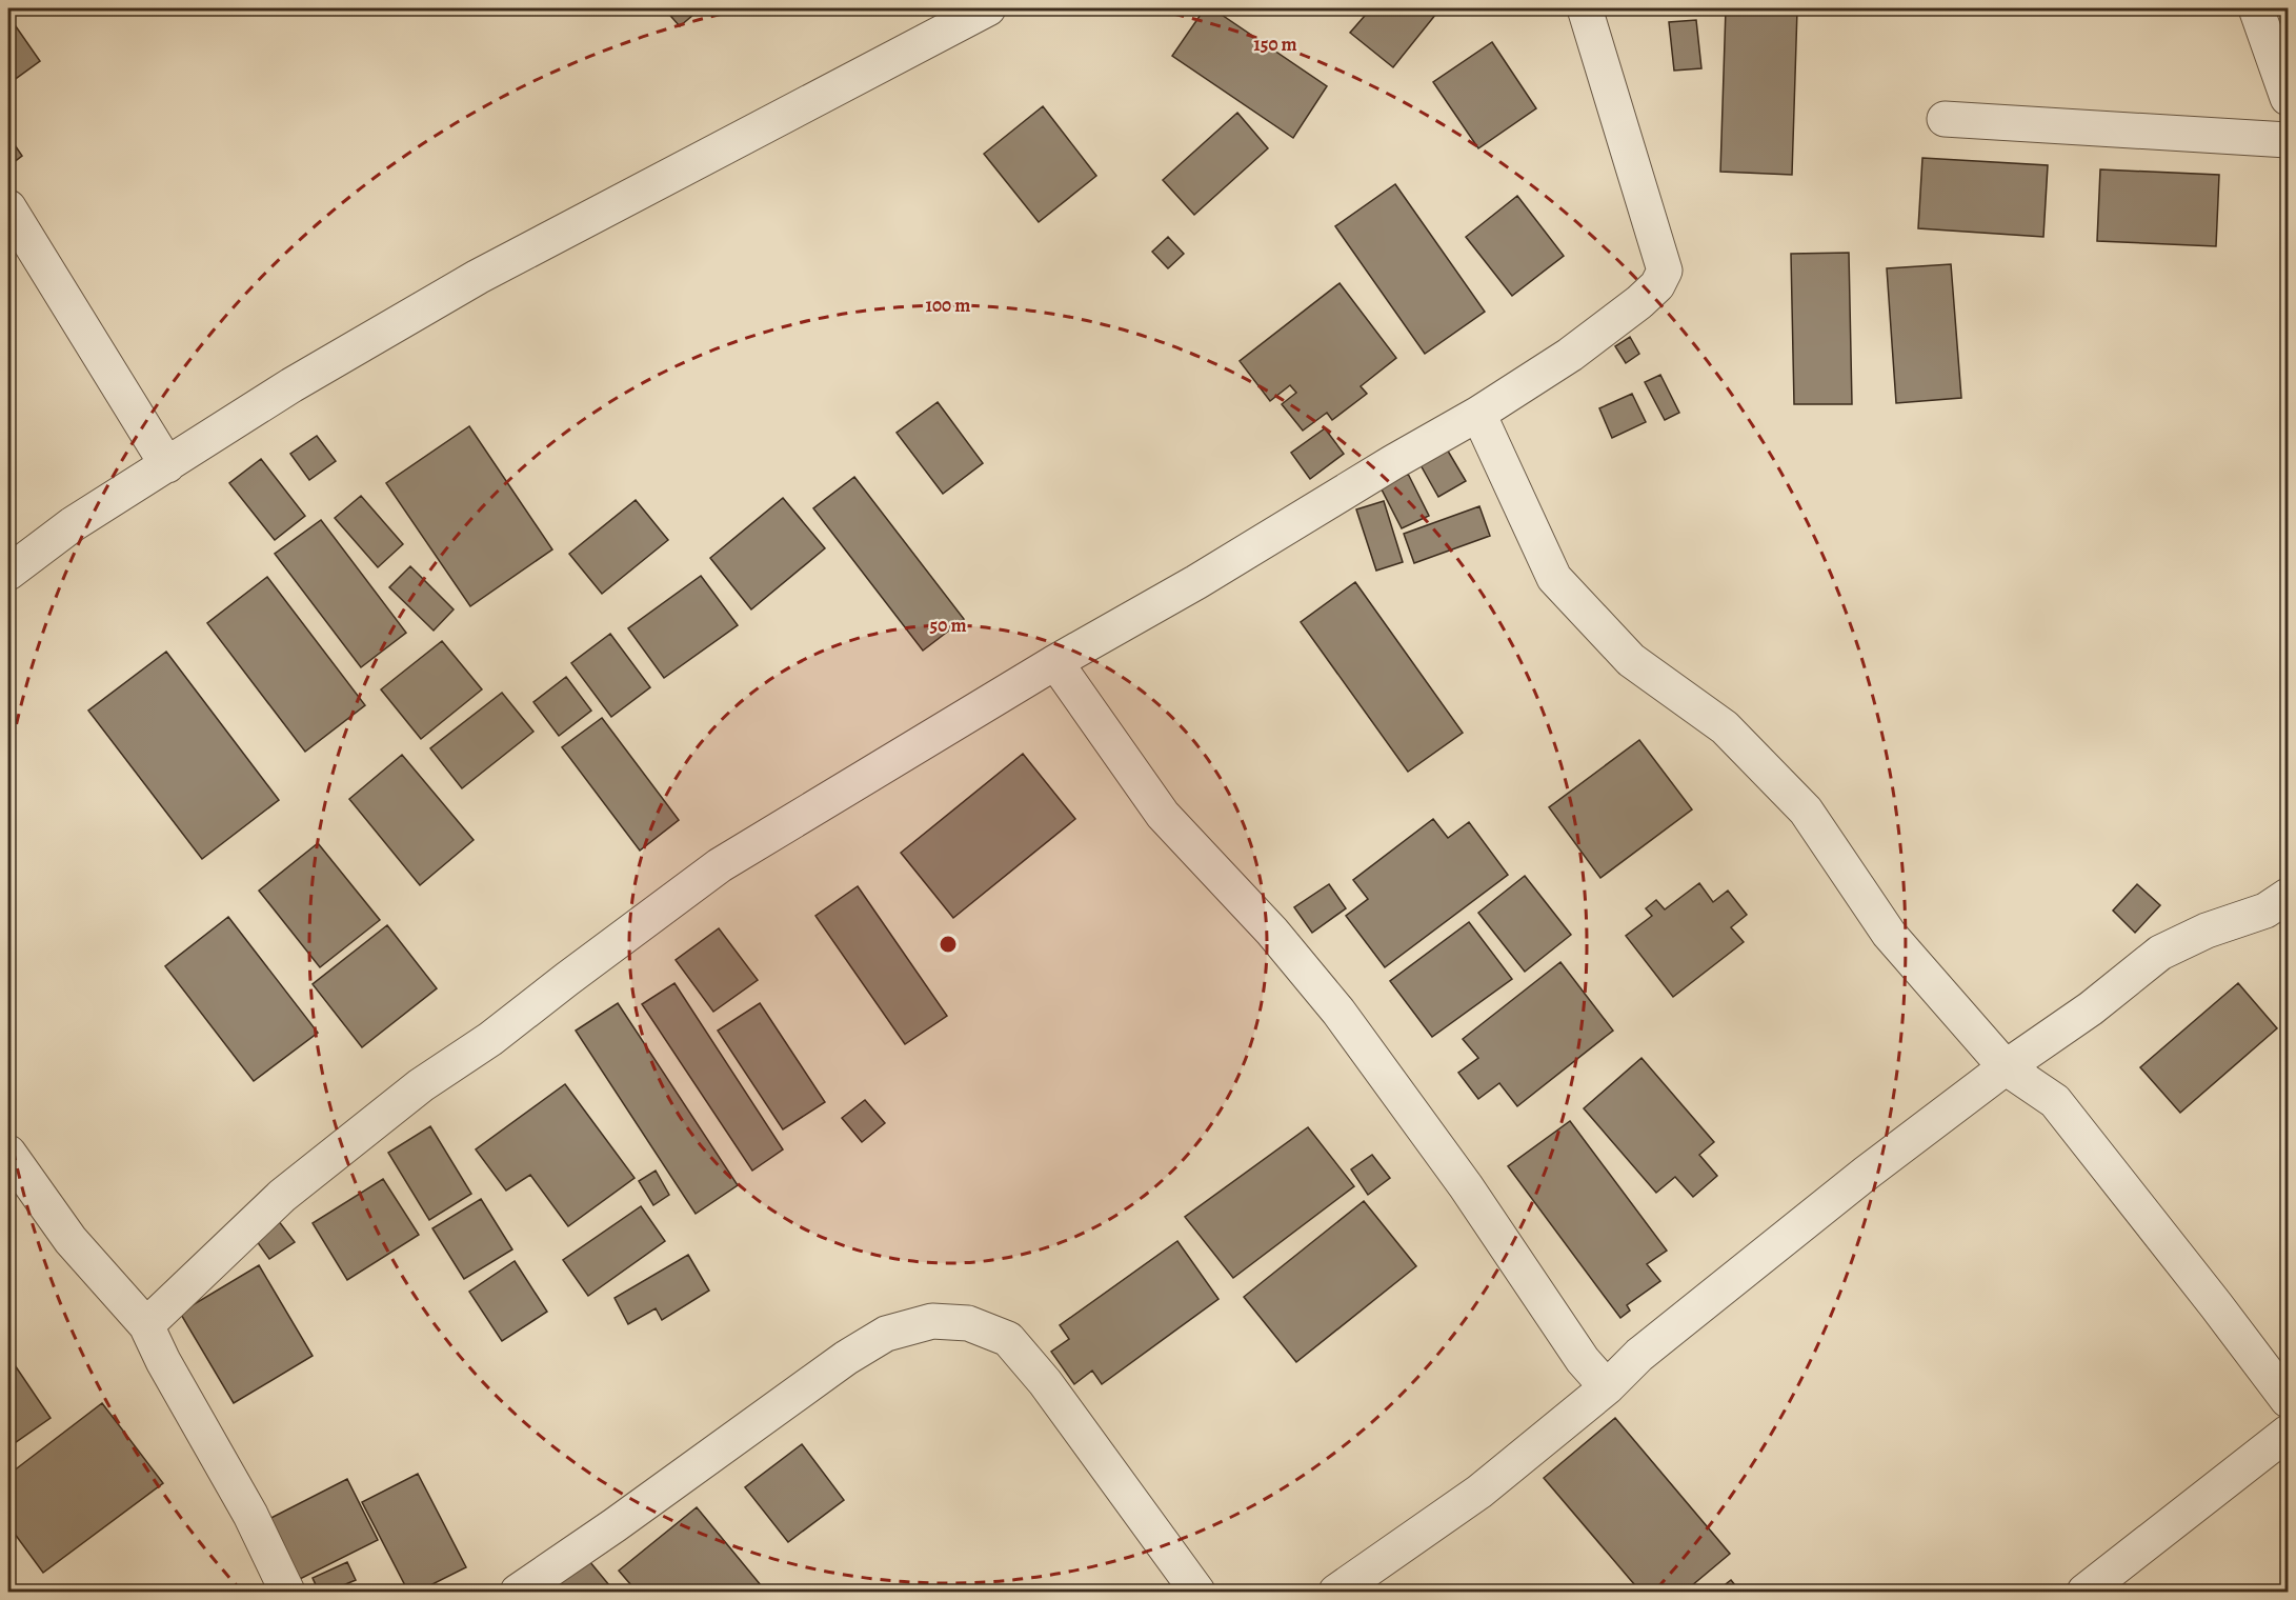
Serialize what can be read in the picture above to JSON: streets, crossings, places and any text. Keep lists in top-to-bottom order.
{
  "rings": ["150 m", "100 m", "50 m"]
}
